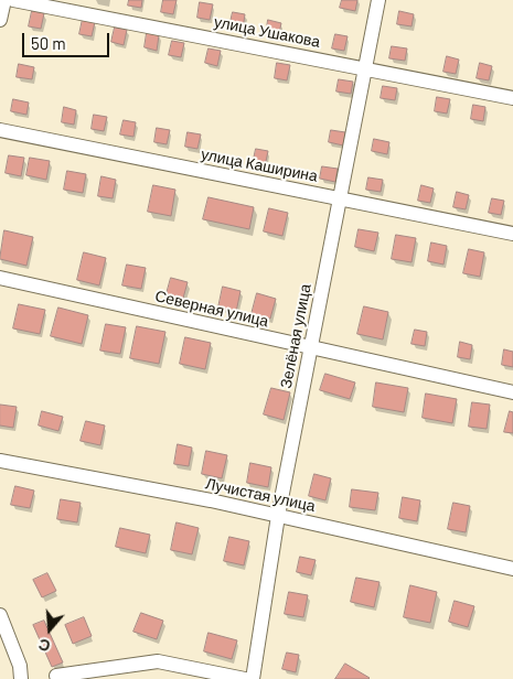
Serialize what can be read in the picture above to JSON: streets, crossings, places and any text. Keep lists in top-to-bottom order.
{
  "streets": {
    "street": [
      "улица Ушакова",
      "улица Каширина",
      "Северная улица",
      "Зелёная улица",
      "Лучистая улица"
    ]
  },
  "crossings": [
    ["улица Ушакова", "Зелёная улица"],
    ["улица Каширина", "Зелёная улица"],
    ["Северная улица", "Зелёная улица"],
    ["Зелёная улица", "Лучистая улица"]
  ],
  "scale_bar": "50 m",
  "north": "bottom"
}
